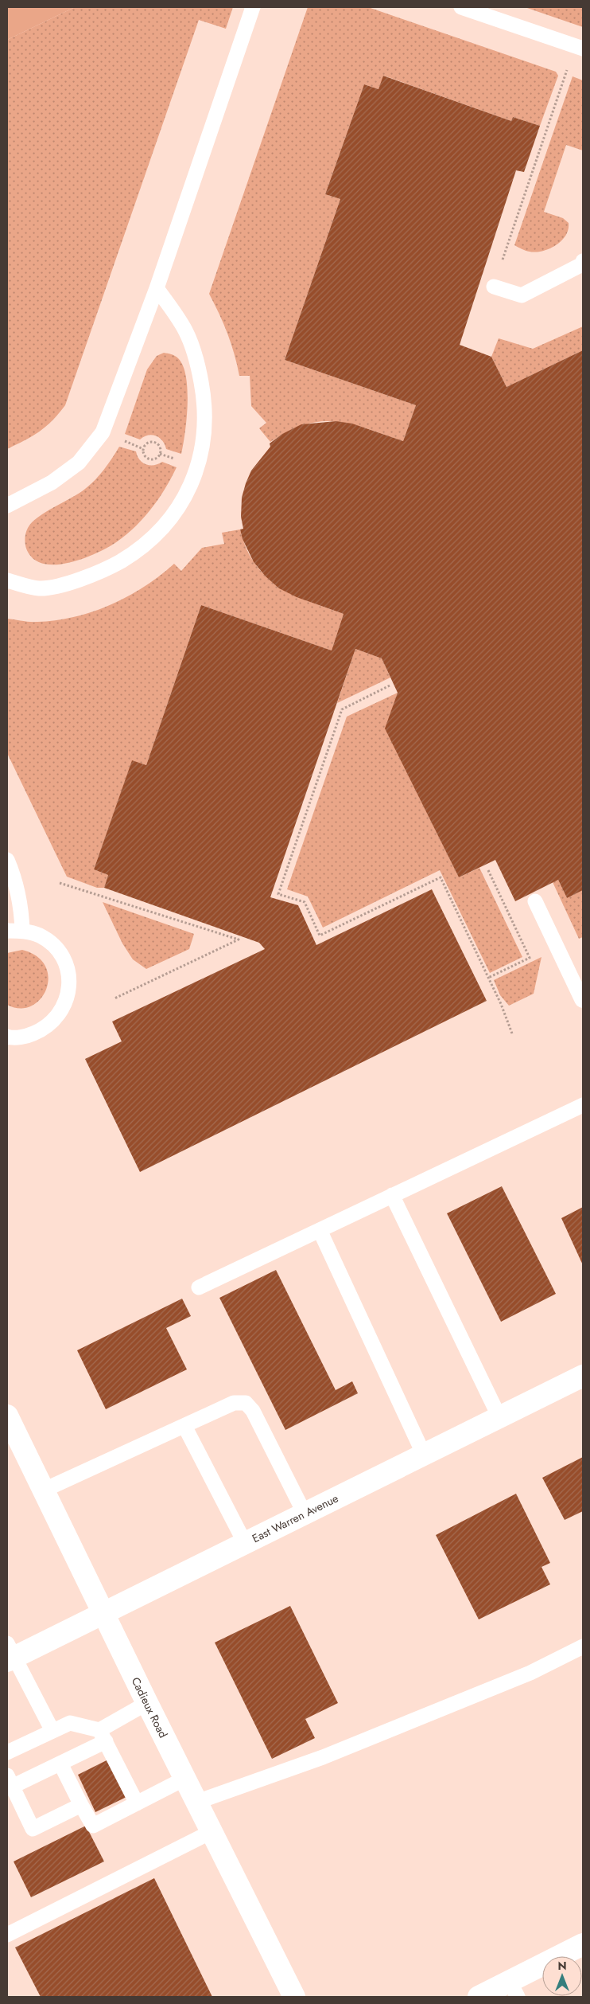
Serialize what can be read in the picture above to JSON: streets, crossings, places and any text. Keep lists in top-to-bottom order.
{
  "streets": {
    "street": ["East Warren Avenue", "Cadieux Road"]
  },
  "crossings": [
    ["East Warren Avenue", "Cadieux Road"]
  ],
  "north": "top"
}
